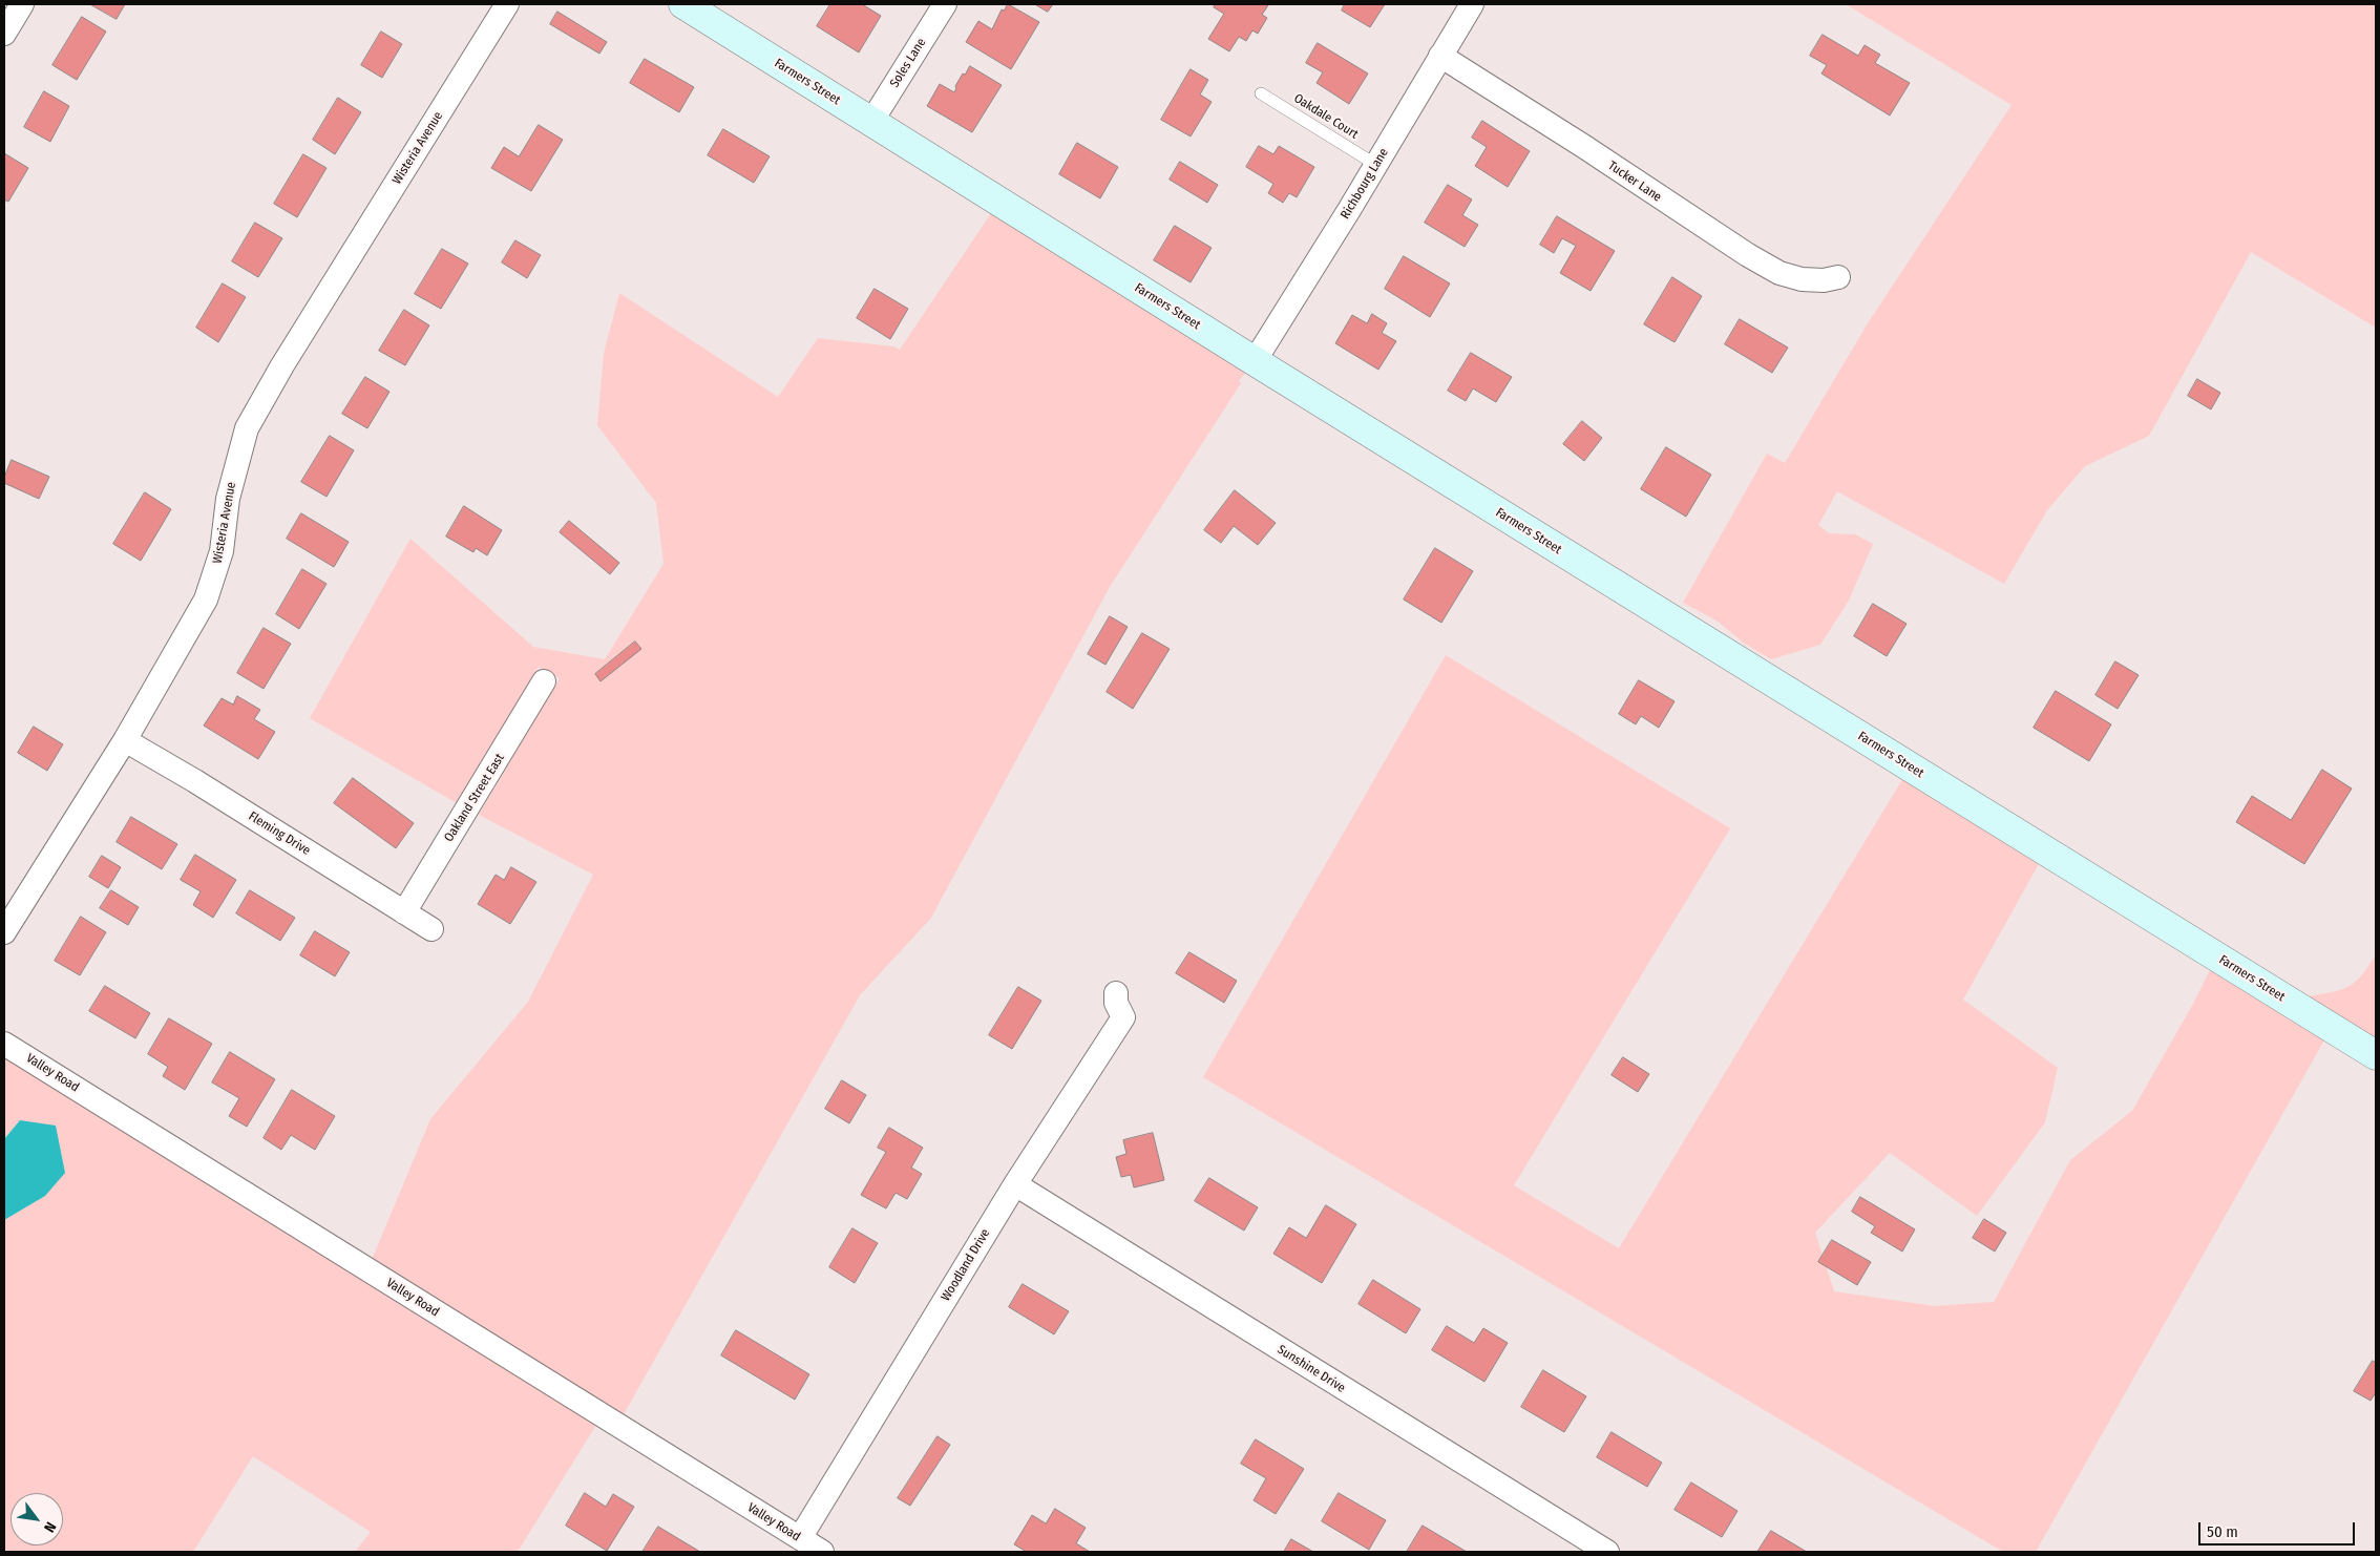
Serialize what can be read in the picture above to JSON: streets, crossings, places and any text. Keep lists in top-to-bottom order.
{
  "streets": {
    "street": [
      "Soles Lane",
      "Farmers Street",
      "Wisteria Avenue",
      "Tucker Lane",
      "Richbourg Lane",
      "Oakland Street East",
      "Fleming Drive",
      "Valley Road",
      "Woodland Drive",
      "Sunshine Drive"
    ],
    "lane": ["Oakdale Court"]
  },
  "crossings": [
    ["Soles Lane", "Farmers Street"],
    ["Farmers Street", "Richbourg Lane"],
    ["Oakdale Court", "Richbourg Lane"],
    ["Wisteria Avenue", "Fleming Drive"],
    ["Tucker Lane", "Richbourg Lane"],
    ["Oakland Street East", "Fleming Drive"],
    ["Valley Road", "Woodland Drive"],
    ["Woodland Drive", "Sunshine Drive"]
  ],
  "scale_bar": "50 m",
  "north": "bottom right"
}
